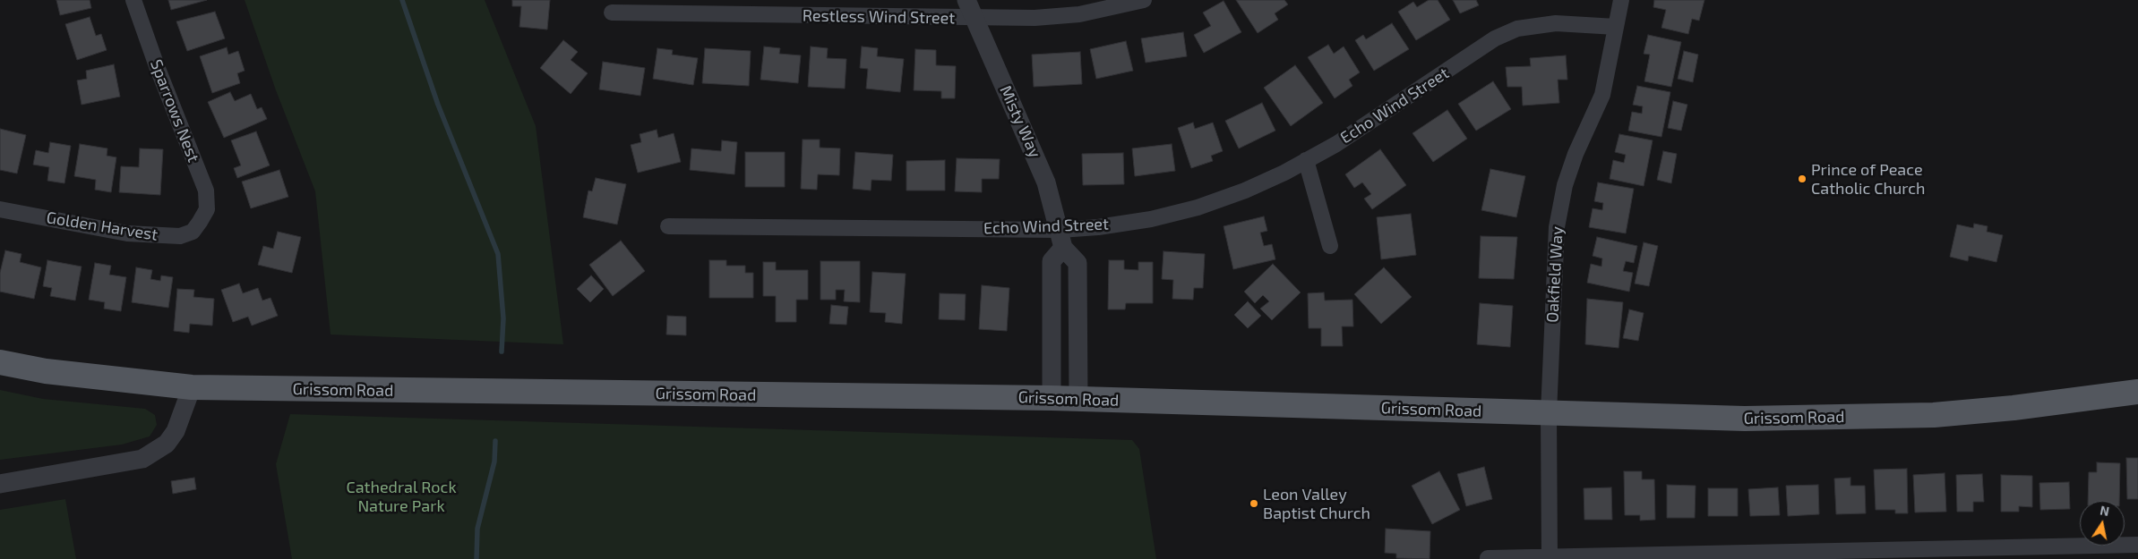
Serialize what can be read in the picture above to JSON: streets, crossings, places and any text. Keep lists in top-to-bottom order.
{
  "streets": {
    "main road": ["Grissom Road"],
    "street": [
      "Restless Wind Street",
      "Echo Wind Street",
      "Sparrows Nest",
      "Misty Way",
      "Golden Harvest",
      "Oakfield Way"
    ]
  },
  "crossings": [
    ["Restless Wind Street", "Misty Way"],
    ["Echo Wind Street", "Misty Way"],
    ["Echo Wind Street", "Oakfield Way"],
    ["Sparrows Nest", "Golden Harvest"],
    ["Misty Way", "Grissom Road"],
    ["Oakfield Way", "Grissom Road"]
  ],
  "parks": ["Cathedral Rock Nature Park"],
  "places": ["Prince of Peace Catholic Church", "Leon Valley Baptist Church"],
  "north": "top"
}
